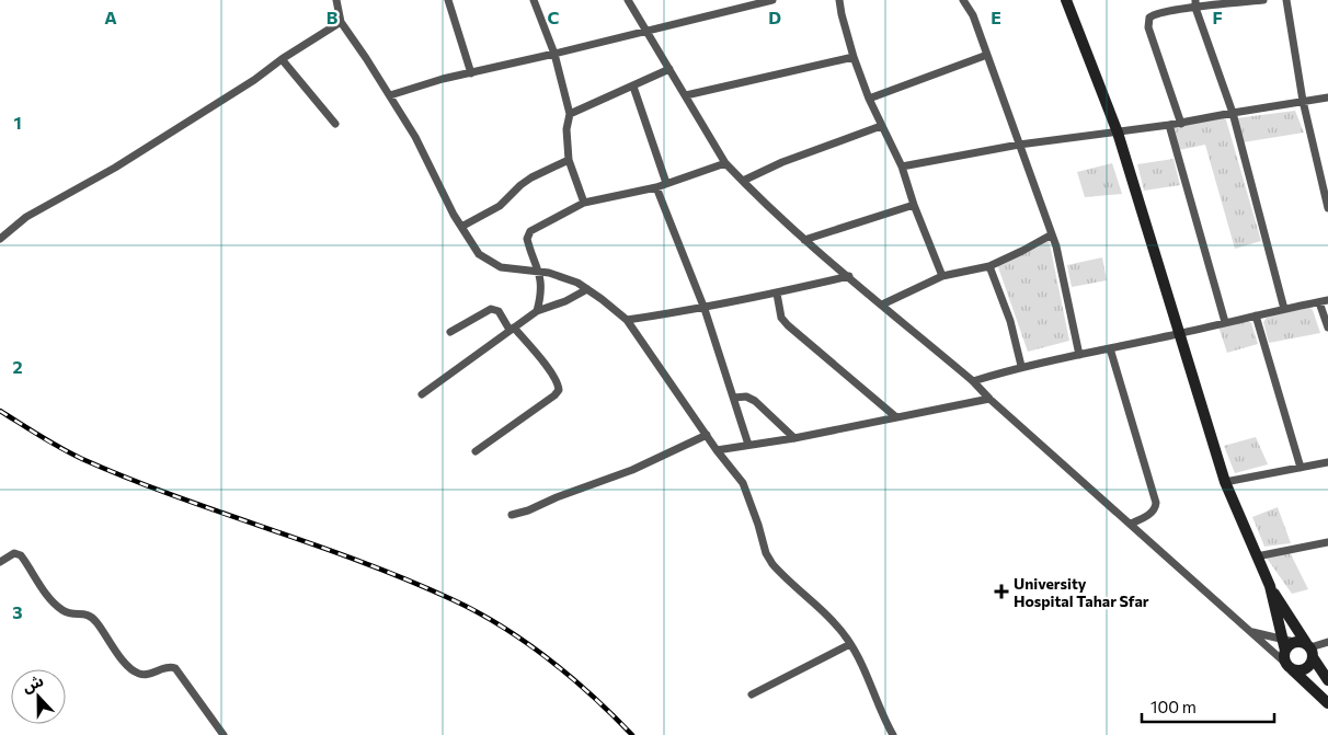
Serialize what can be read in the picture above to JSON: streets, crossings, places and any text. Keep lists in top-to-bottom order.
{
  "places": {
    "health": ["University Hospital Tahar Sfar"]
  },
  "scale_bar": "100 m",
  "north": "top",
  "grid": {
    "columns": [
      "A",
      "B",
      "C",
      "D",
      "E",
      "F"
    ],
    "rows": ["1", "2", "3"]
  }
}
